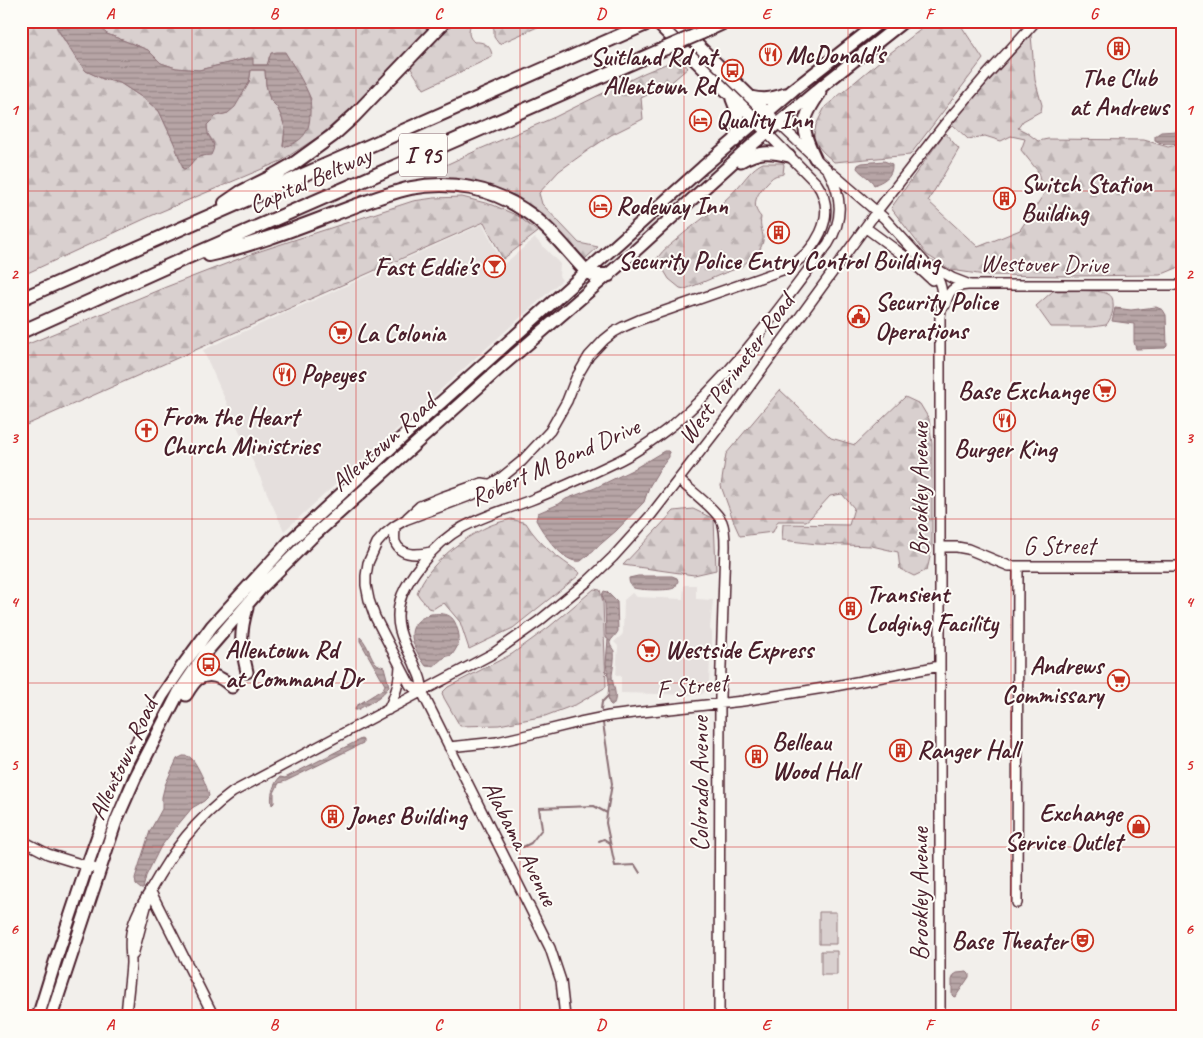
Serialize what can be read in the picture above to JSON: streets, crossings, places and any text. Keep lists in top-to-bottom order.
{
  "streets": {
    "highway": ["I 95", "Capital Beltway"],
    "main road": ["Allentown Road"],
    "street": [
      "Westover Drive",
      "West Perimeter Road",
      "Robert M Bond Drive",
      "Brookley Avenue",
      "G Street",
      "F Street",
      "Colorado Avenue",
      "Alabama Avenue"
    ]
  },
  "crossings": [
    ["Westover Drive", "West Perimeter Road"],
    ["Westover Drive", "Robert M Bond Drive"],
    ["Westover Drive", "Brookley Avenue"],
    ["West Perimeter Road", "Robert M Bond Drive"],
    ["West Perimeter Road", "Colorado Avenue"],
    ["West Perimeter Road", "Alabama Avenue"],
    ["Allentown Road", "Robert M Bond Drive"],
    ["Robert M Bond Drive", "Alabama Avenue"],
    ["Brookley Avenue", "G Street"],
    ["Brookley Avenue", "F Street"],
    ["F Street", "Colorado Avenue"],
    ["F Street", "Alabama Avenue"]
  ],
  "places": {
    "building": [
      "The Club at Andrews",
      "Switch Station Building",
      "Security Police Entry Control Building",
      "Transient Lodging Facility",
      "Ranger Hall",
      "Belleau Wood Hall",
      "Jones Building"
    ],
    "restaurant": ["McDonald's", "Popeyes", "Burger King"],
    "bus stop": ["Suitland Rd at Allentown Rd", "Allentown Rd at Command Dr"],
    "hotel": ["Quality Inn", "Rodeway Inn"],
    "bar": ["Fast Eddie's"],
    "public building": ["Security Police Operations"],
    "supermarket": [
      "La Colonia",
      "Base Exchange",
      "Westside Express",
      "Andrews Commissary"
    ],
    "church": ["From the Heart Church Ministries"],
    "shop": ["Exchange Service Outlet"],
    "theatre": ["Base Theater"]
  },
  "grid": {
    "columns": [
      "A",
      "B",
      "C",
      "D",
      "E",
      "F",
      "G"
    ],
    "rows": [
      "1",
      "2",
      "3",
      "4",
      "5",
      "6"
    ]
  }
}
